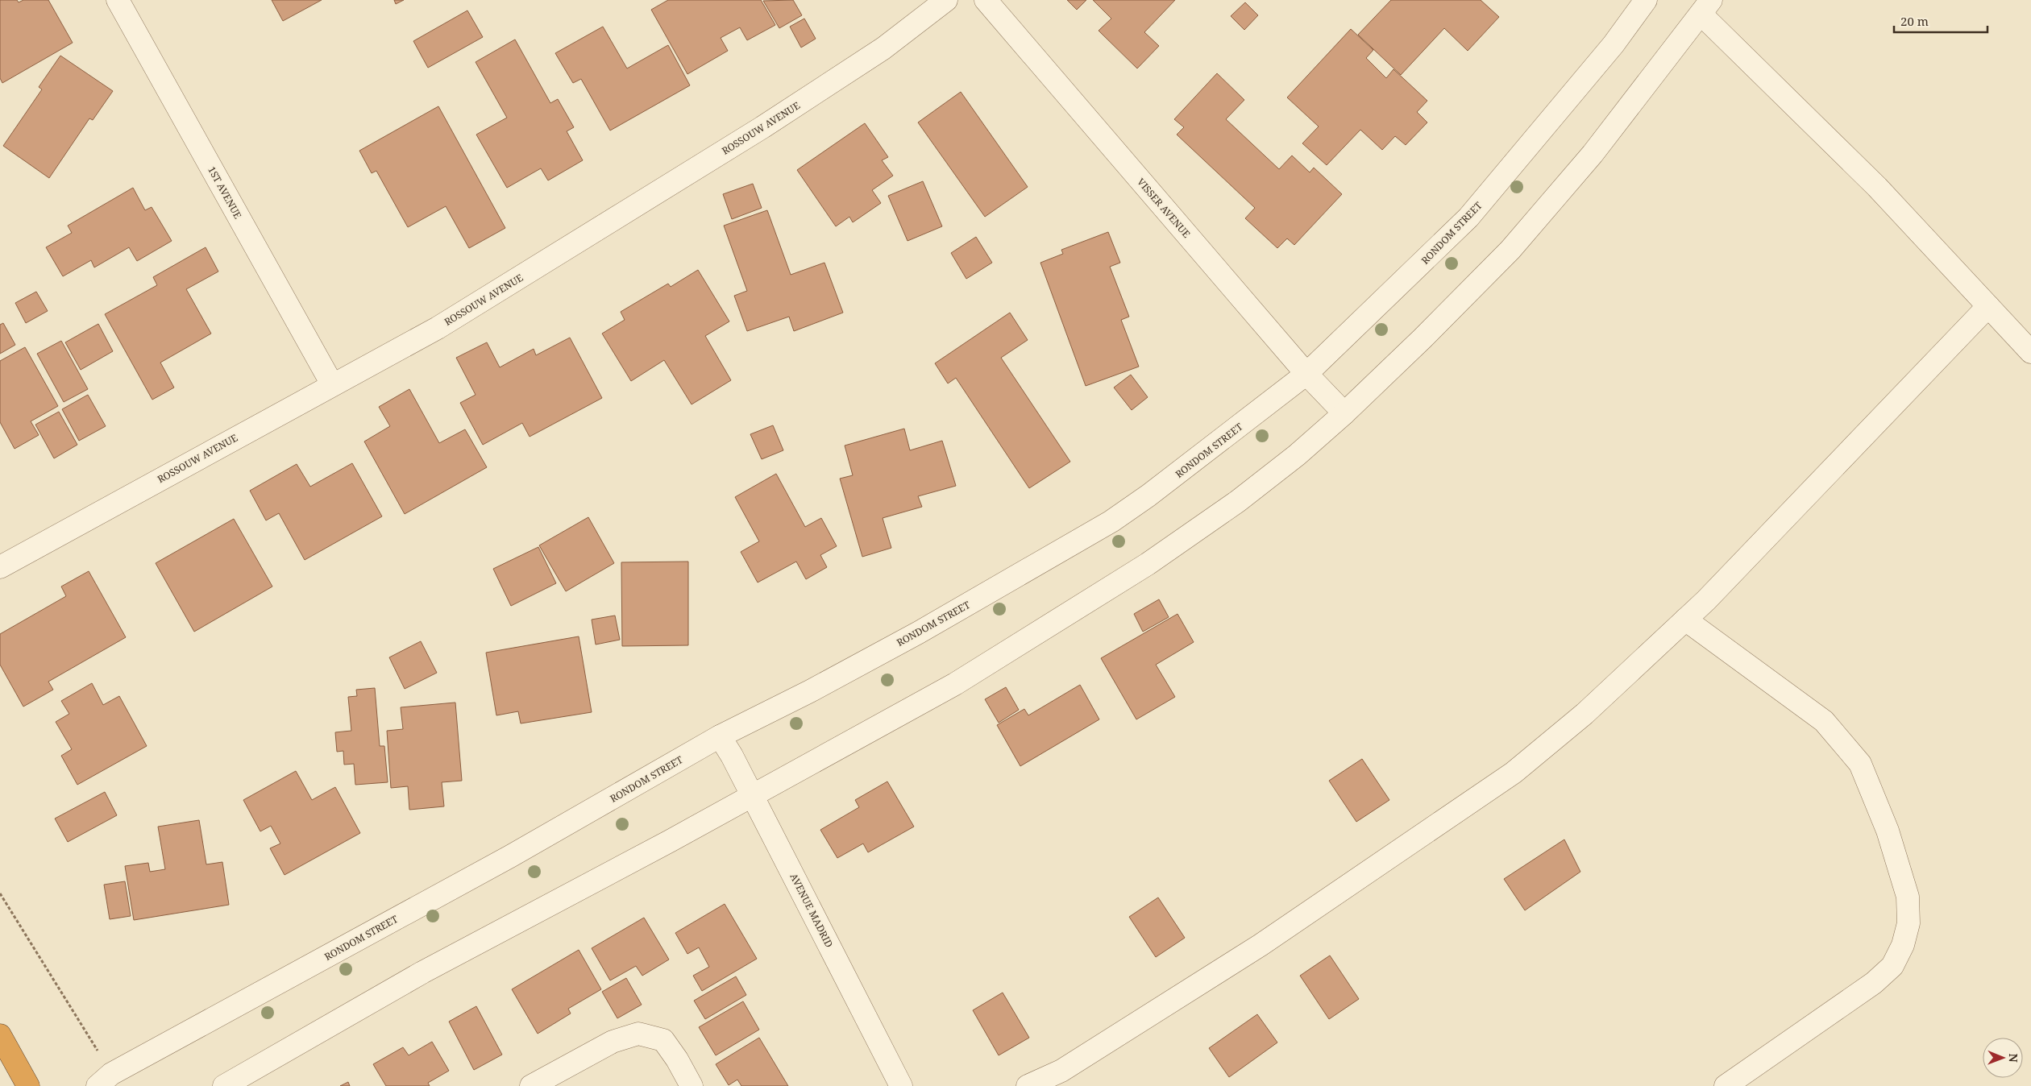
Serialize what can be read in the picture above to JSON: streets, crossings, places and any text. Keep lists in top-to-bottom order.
{
  "streets": {
    "street": [
      "ROSSOUW AVENUE",
      "1ST AVENUE",
      "VISSER AVENUE",
      "RONDOM STREET",
      "AVENUE MADRID"
    ]
  },
  "crossings": [
    ["ROSSOUW AVENUE", "1ST AVENUE"],
    ["VISSER AVENUE", "RONDOM STREET"],
    ["RONDOM STREET", "AVENUE MADRID"]
  ],
  "scale_bar": "20 m",
  "north": "right"
}
